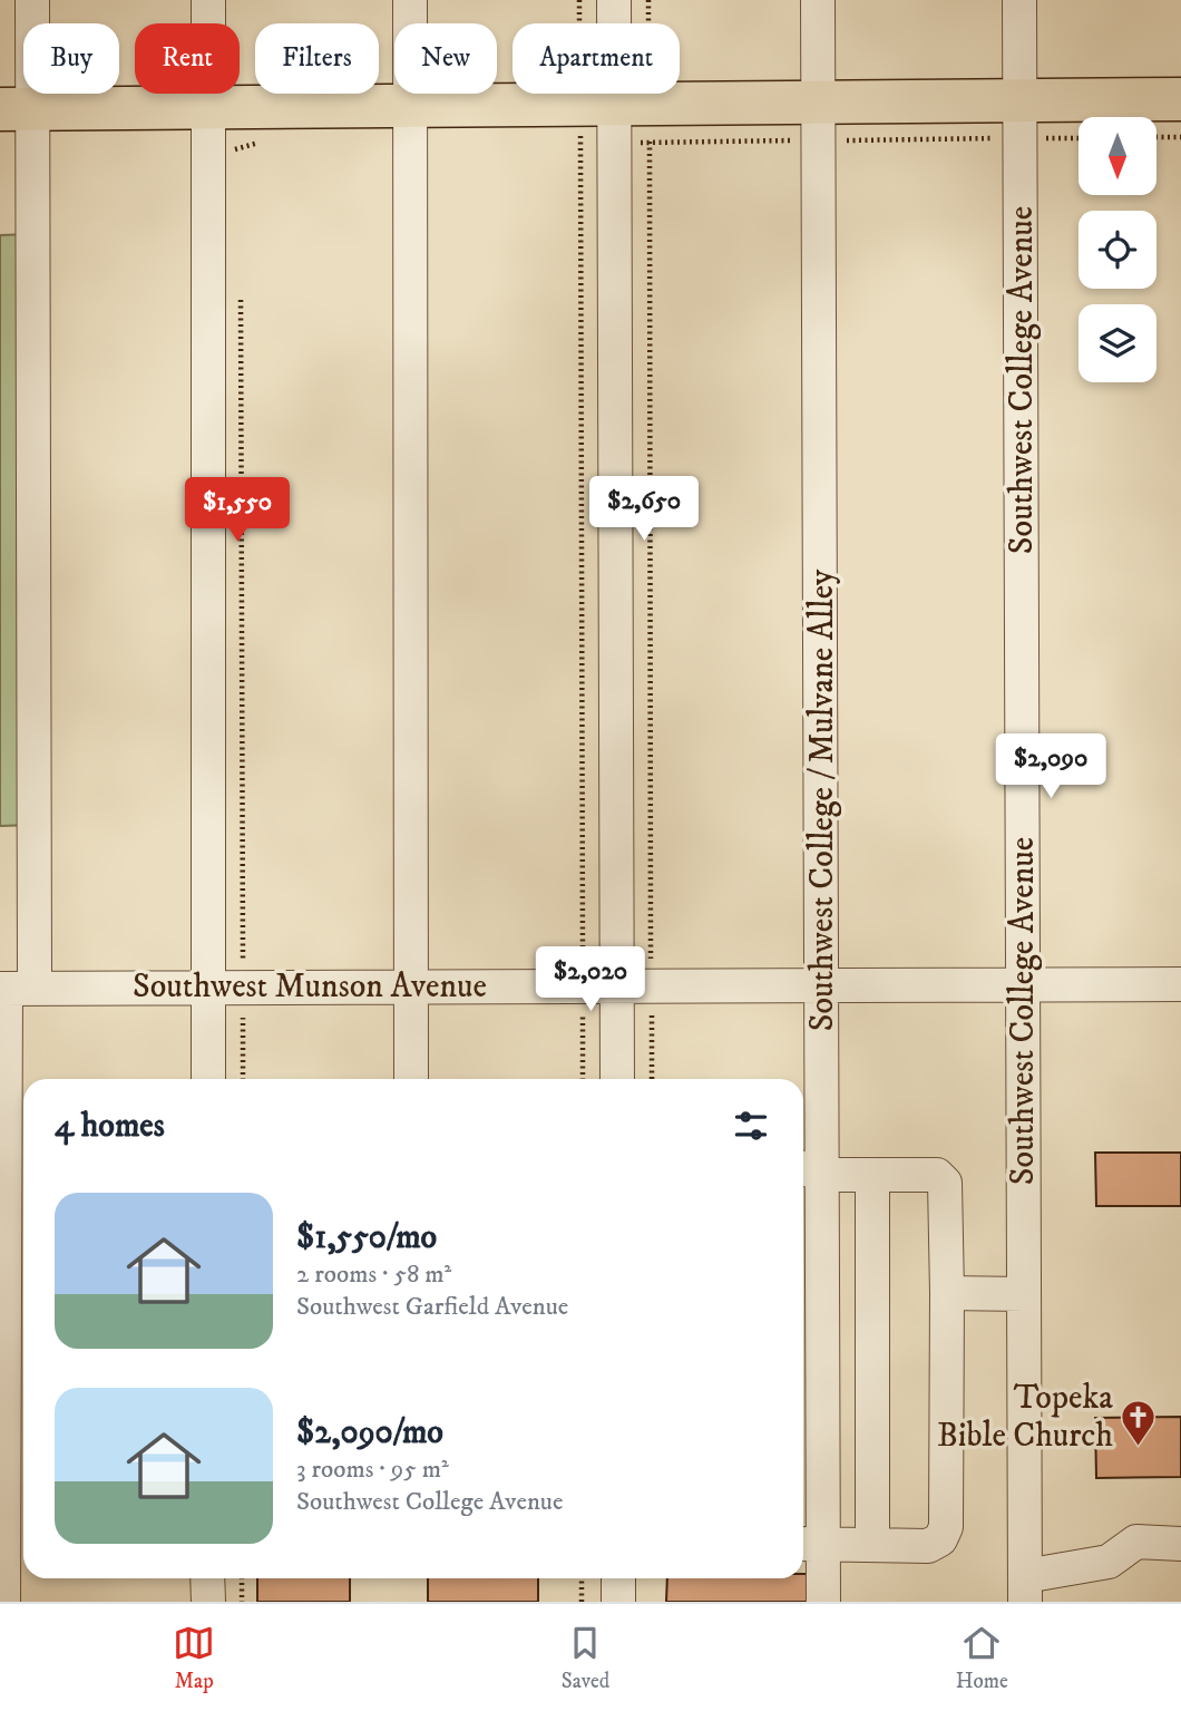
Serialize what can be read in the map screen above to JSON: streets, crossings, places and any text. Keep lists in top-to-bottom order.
{
  "streets": {
    "street": ["Southwest College Avenue", "Southwest College / Mulvane Alley", "Southwest Munson Avenue"]
  },
  "crossings": [
    ["Southwest College Avenue", "Southwest Munson Avenue"],
    ["Southwest College / Mulvane Alley", "Southwest Munson Avenue"]
  ],
  "places": {
    "church": ["Topeka Bible Church"]
  },
  "north": "bottom",
  "page": {
    "chip": [
      "Buy",
      "Rent",
      "Filters",
      "New",
      "Apartment"
    ],
    "price": [
      "$2,650",
      "$1,550",
      "$2,090",
      "$2,020"
    ],
    "heading": "4 homes",
    "list": [
      {
        "name": "$1,550/mo",
        "note": "2 rooms · 58 m² · Southwest Garfield Avenue"
      },
      {
        "name": "$2,090/mo",
        "note": "3 rooms · 95 m² · Southwest College Avenue"
      }
    ],
    "tabs": ["Map", "Saved", "Home"]
  }
}
